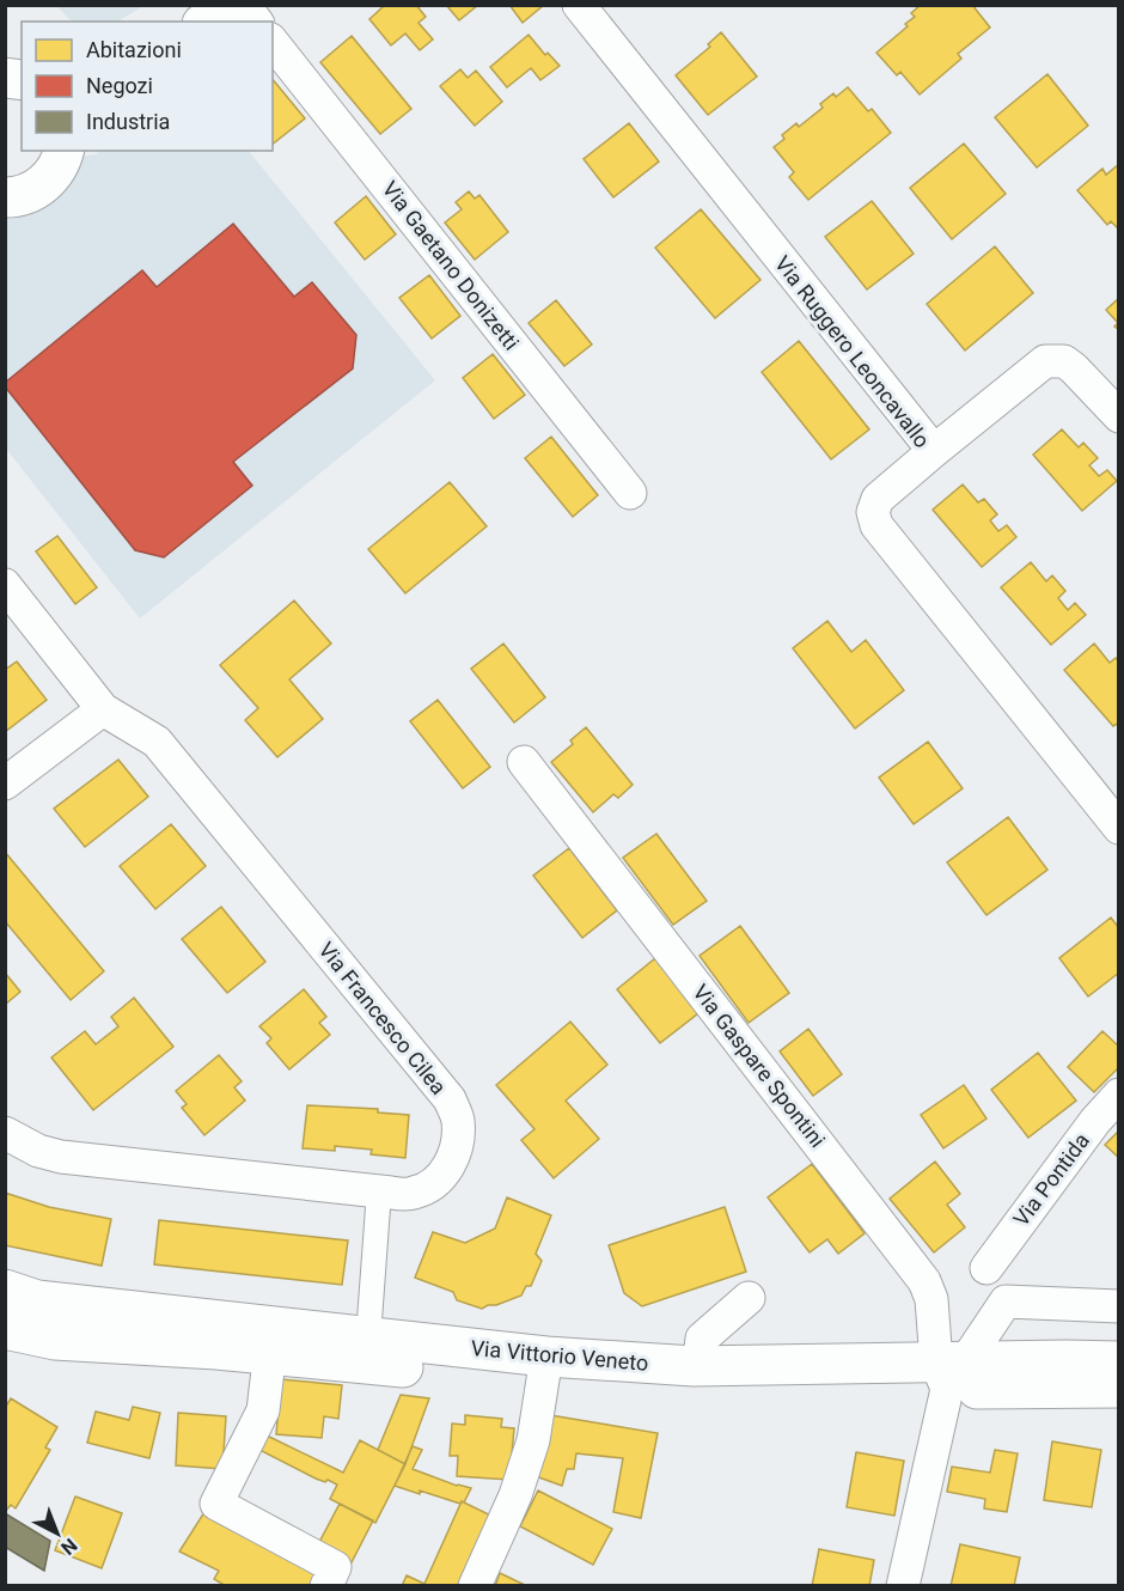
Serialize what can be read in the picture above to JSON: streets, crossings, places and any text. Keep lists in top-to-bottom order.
{
  "streets": {
    "street": [
      "Via Gaetano Donizetti",
      "Via Ruggero Leoncavallo",
      "Via Francesco Cilea",
      "Via Gaspare Spontini",
      "Via Pontida",
      "Via Vittorio Veneto"
    ]
  },
  "crossings": [
    ["Via Gaspare Spontini", "Via Vittorio Veneto"]
  ],
  "legend": ["Abitazioni", "Negozi", "Industria"],
  "north": "bottom right"
}
